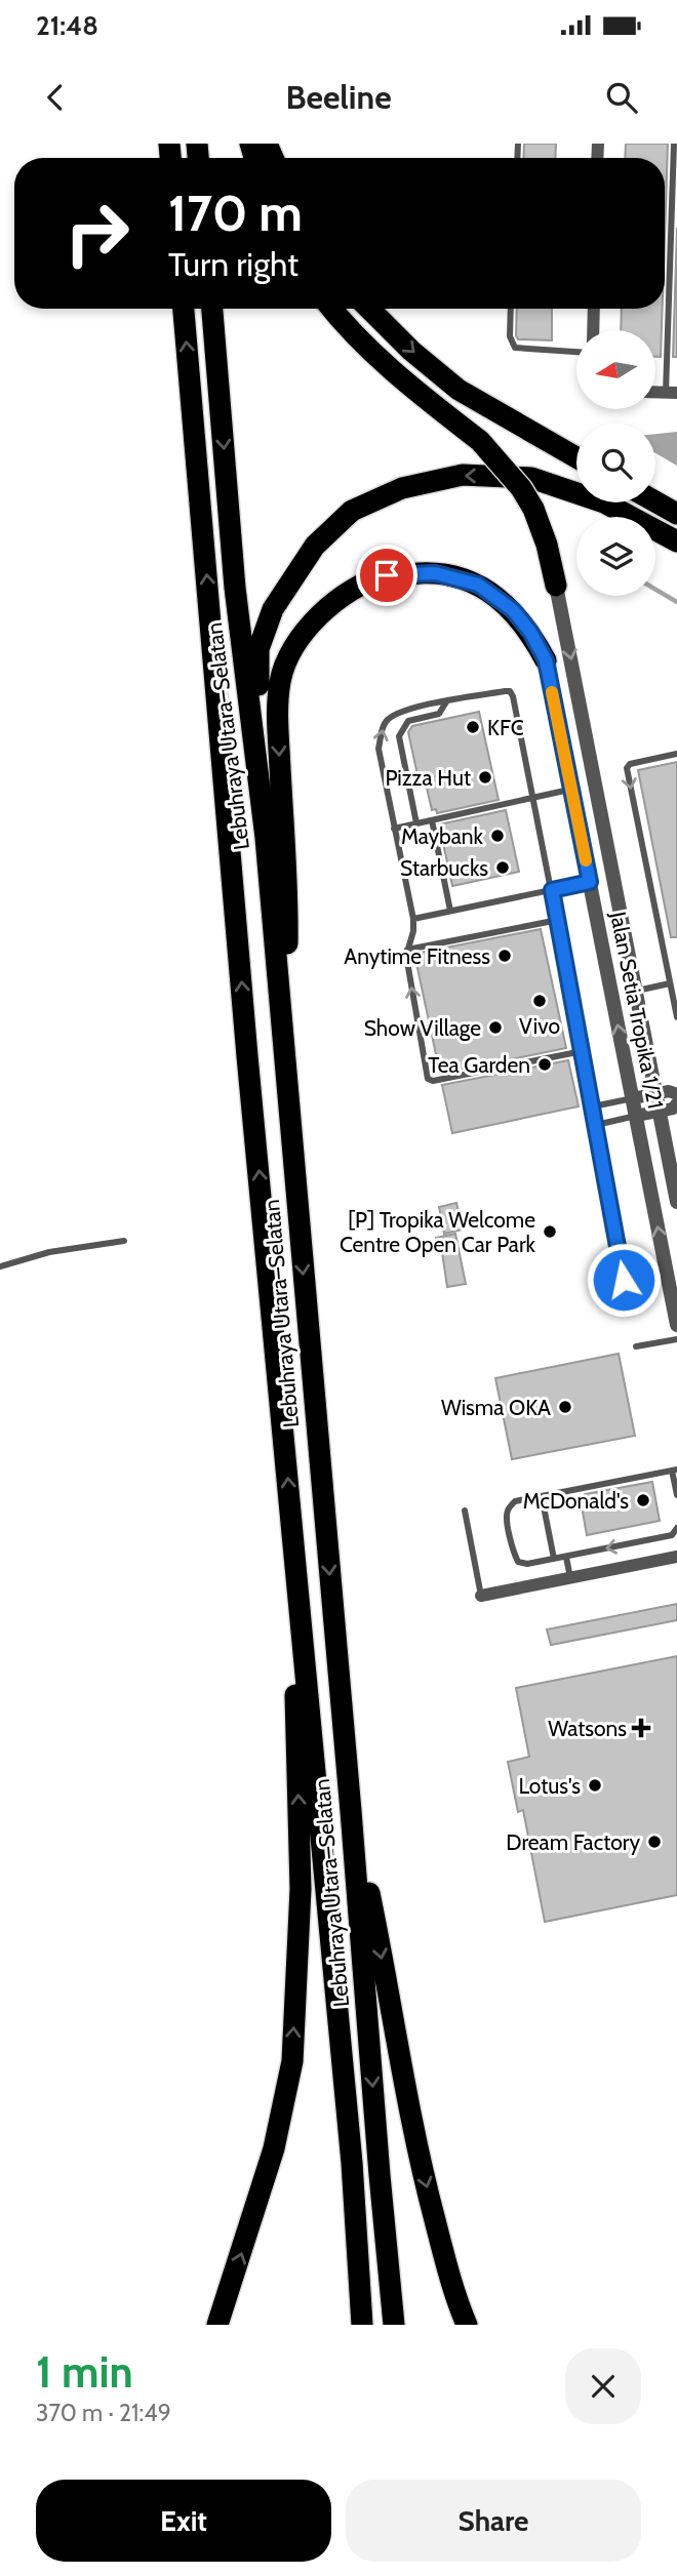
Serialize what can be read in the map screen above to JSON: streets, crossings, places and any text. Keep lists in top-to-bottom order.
{
  "streets": {
    "highway": ["Lebuhraya Utara–Selatan"],
    "street": ["Jalan Setia Tropika 1/21"]
  },
  "places": {
    "other": [
      "KFC",
      "Pizza Hut",
      "Maybank",
      "Starbucks",
      "Anytime Fitness",
      "Vivo",
      "Show Village",
      "Tea Garden",
      "[P] Tropika Welcome Centre Open Car Park",
      "Wisma OKA",
      "McDonald's",
      "Lotus's",
      "Dream Factory"
    ],
    "health": ["Watsons"]
  },
  "north": "left",
  "page": {
    "status": "21:48",
    "header": "Beeline",
    "turn": ["170 m", "Turn right"],
    "heading": ["1 min", "370 m · 21:49"],
    "buttons": ["Exit", "Share"]
  }
}
